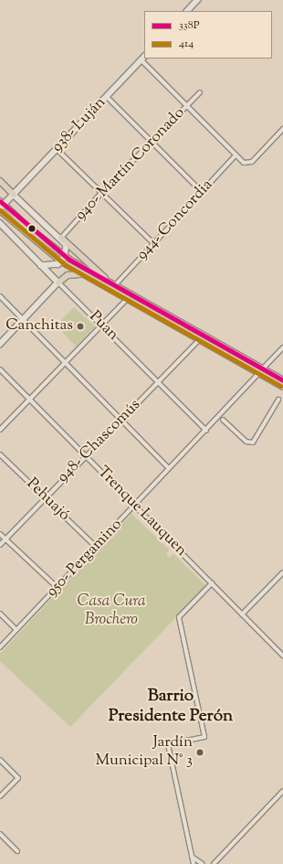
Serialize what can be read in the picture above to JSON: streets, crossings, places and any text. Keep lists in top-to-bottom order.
{
  "streets": {
    "main road": ["938- Luján", "Puan"],
    "street": [
      "940- Martín Coronado",
      "944- Concordia",
      "948- Chascomús",
      "Pehuajó",
      "Trenque Lauquen",
      "950- Pergamino"
    ]
  },
  "crossings": [
    ["Puan", "948- Chascomús"],
    ["Puan", "950- Pergamino"],
    ["948- Chascomús", "Pehuajó"],
    ["948- Chascomús", "Trenque Lauquen"],
    ["Pehuajó", "950- Pergamino"],
    ["Trenque Lauquen", "950- Pergamino"]
  ],
  "districts": ["Barrio Presidente Perón"],
  "parks": ["Casa Cura Brochero"],
  "places": ["Canchitas", "Jardín Municipal N° 3"],
  "lines": ["transit line 338P", "transit line 414"],
  "legend": ["338P", "414"]
}
